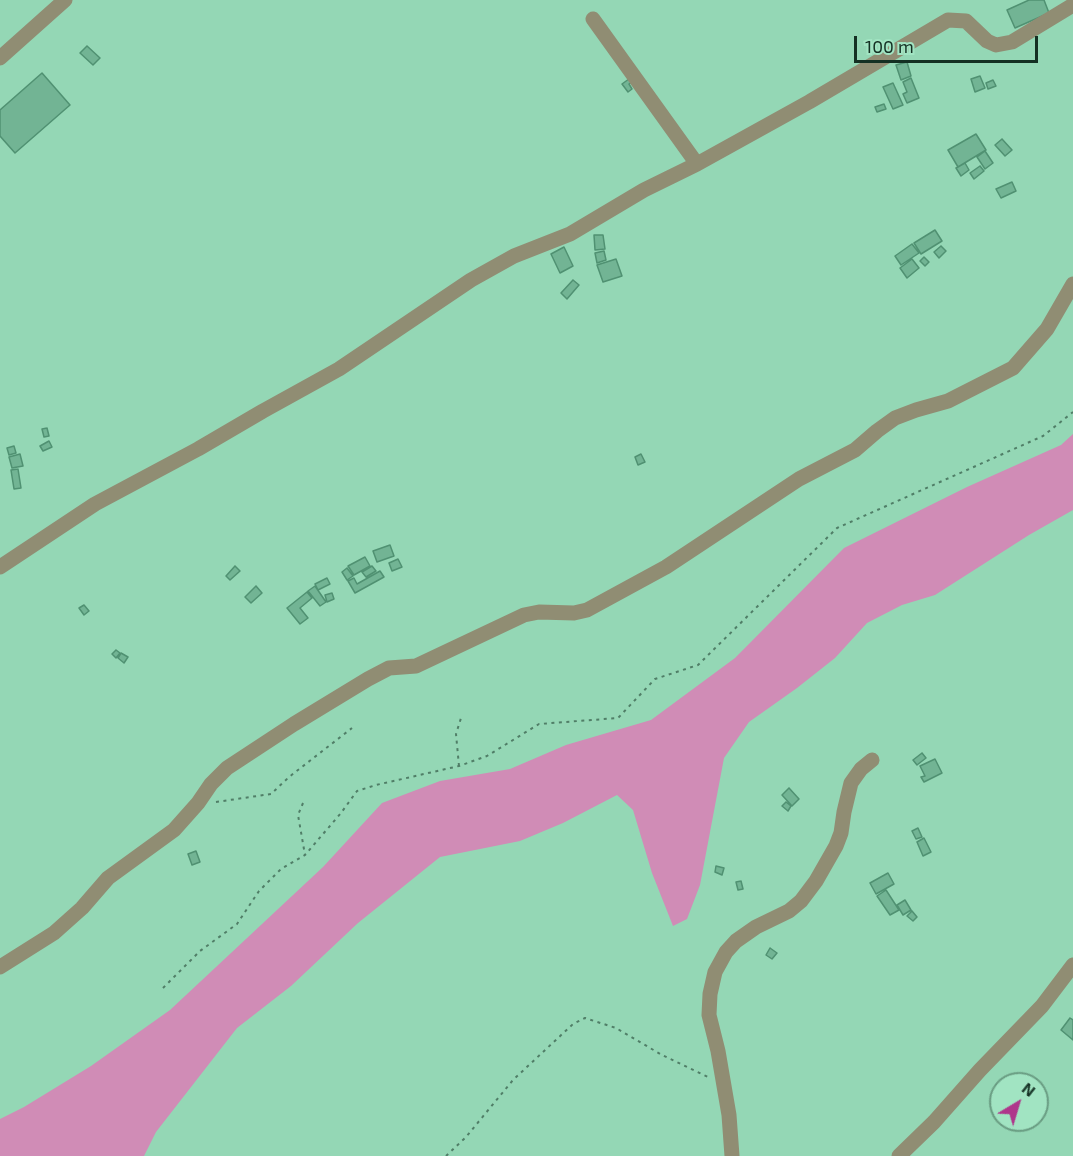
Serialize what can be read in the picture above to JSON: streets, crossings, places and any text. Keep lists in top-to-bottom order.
{
  "scale_bar": "100 m",
  "north": "top right"
}
